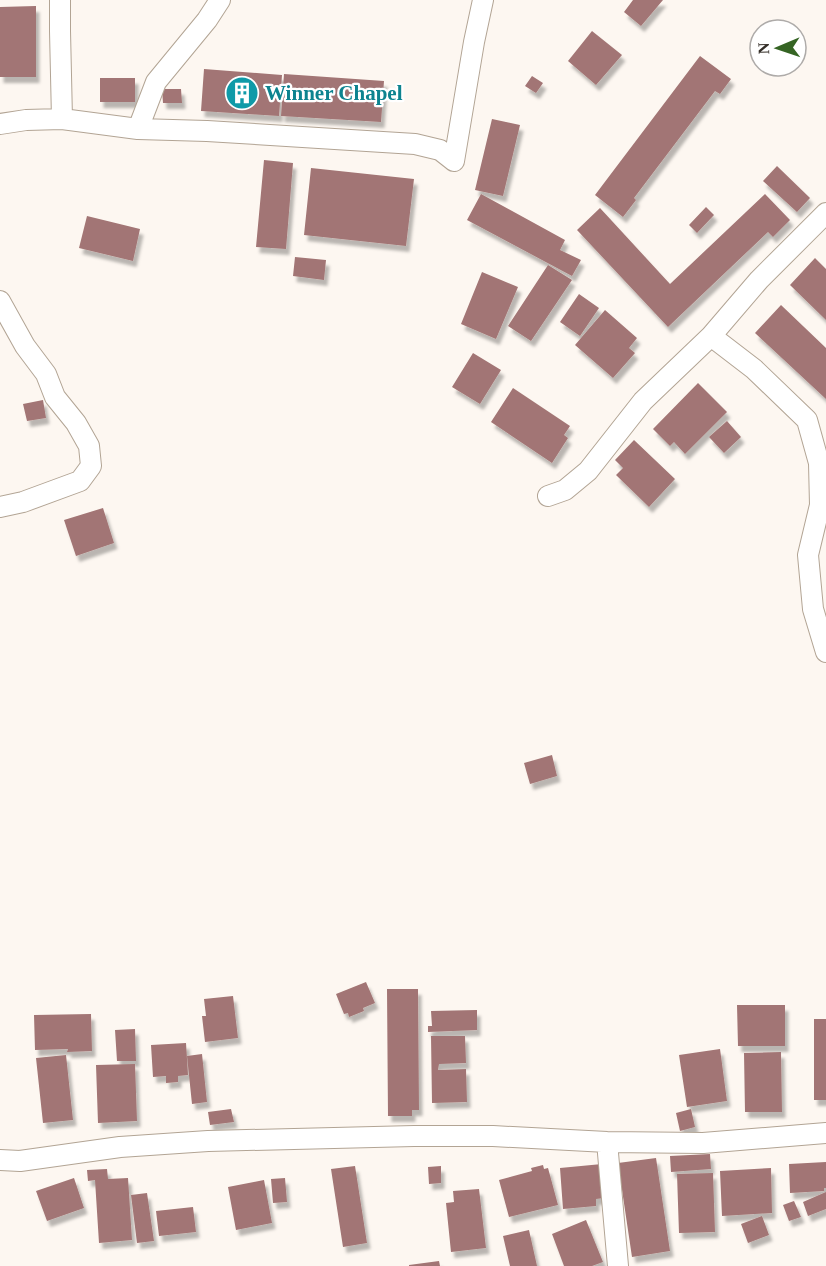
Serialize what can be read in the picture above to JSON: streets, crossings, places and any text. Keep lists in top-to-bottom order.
{
  "places": {
    "building": ["Winner Chapel"]
  },
  "north": "left"
}
